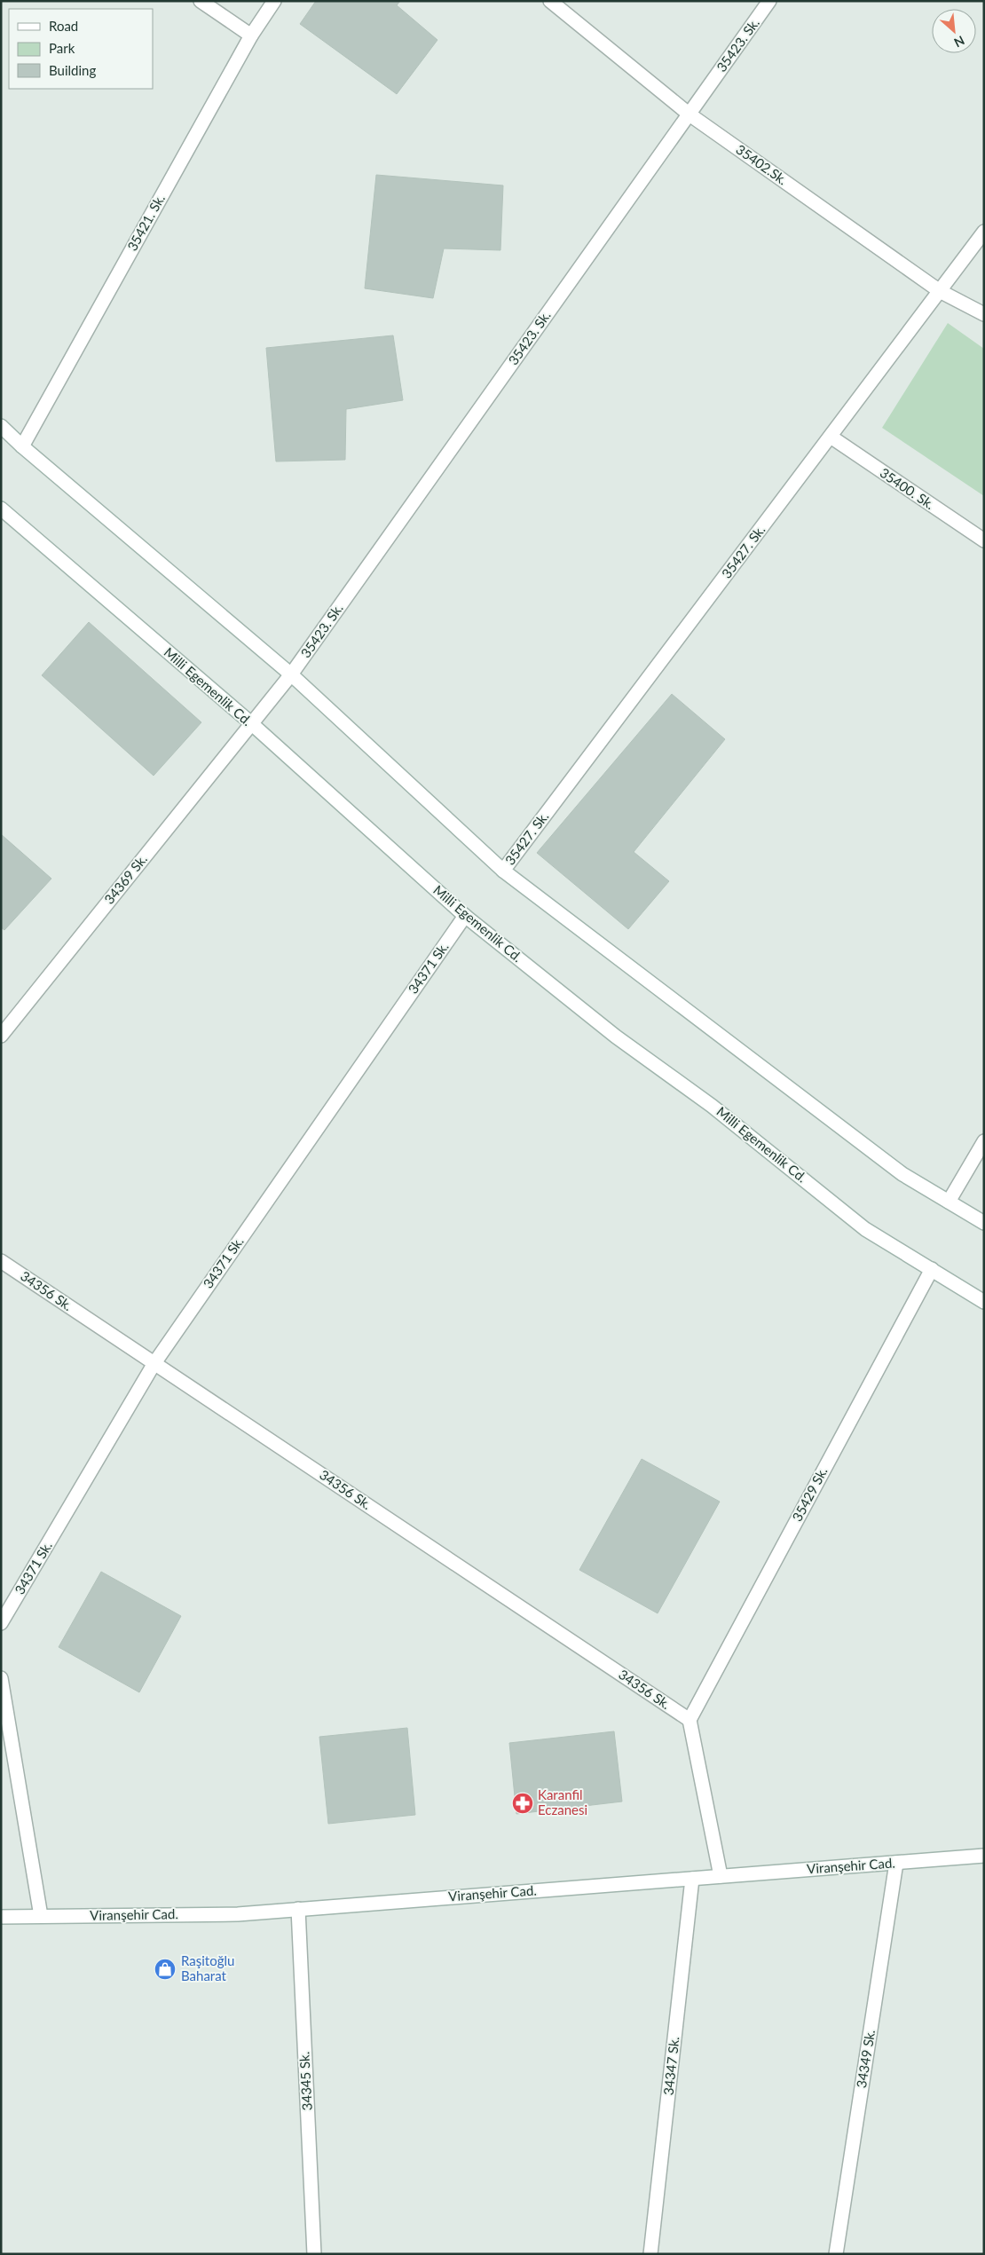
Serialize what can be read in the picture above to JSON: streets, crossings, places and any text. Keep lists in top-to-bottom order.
{
  "streets": {
    "street": [
      "35423. Sk.",
      "35402.Sk.",
      "35421. Sk.",
      "35400. Sk.",
      "35427. Sk.",
      "Milli Egemenlik Cd.",
      "34369 Sk.",
      "34371 Sk.",
      "34356 Sk.",
      "35429 Sk.",
      "Viranşehir Cad.",
      "34349 Sk.",
      "34347 Sk.",
      "34345 Sk."
    ]
  },
  "crossings": [
    ["35423. Sk.", "35402.Sk."],
    ["35423. Sk.", "Milli Egemenlik Cd."],
    ["35423. Sk.", "34369 Sk."],
    ["35402.Sk.", "35427. Sk."],
    ["35400. Sk.", "35427. Sk."],
    ["Milli Egemenlik Cd.", "34369 Sk."],
    ["Milli Egemenlik Cd.", "34371 Sk."],
    ["Milli Egemenlik Cd.", "35429 Sk."],
    ["34371 Sk.", "34356 Sk."],
    ["34356 Sk.", "35429 Sk."],
    ["Viranşehir Cad.", "34349 Sk."],
    ["Viranşehir Cad.", "34347 Sk."],
    ["Viranşehir Cad.", "34345 Sk."]
  ],
  "places": {
    "pharmacy": ["Karanfil Eczanesi"],
    "shop": ["Raşitoğlu Baharat"]
  },
  "legend": ["Road", "Park", "Building"],
  "north": "bottom right"
}
